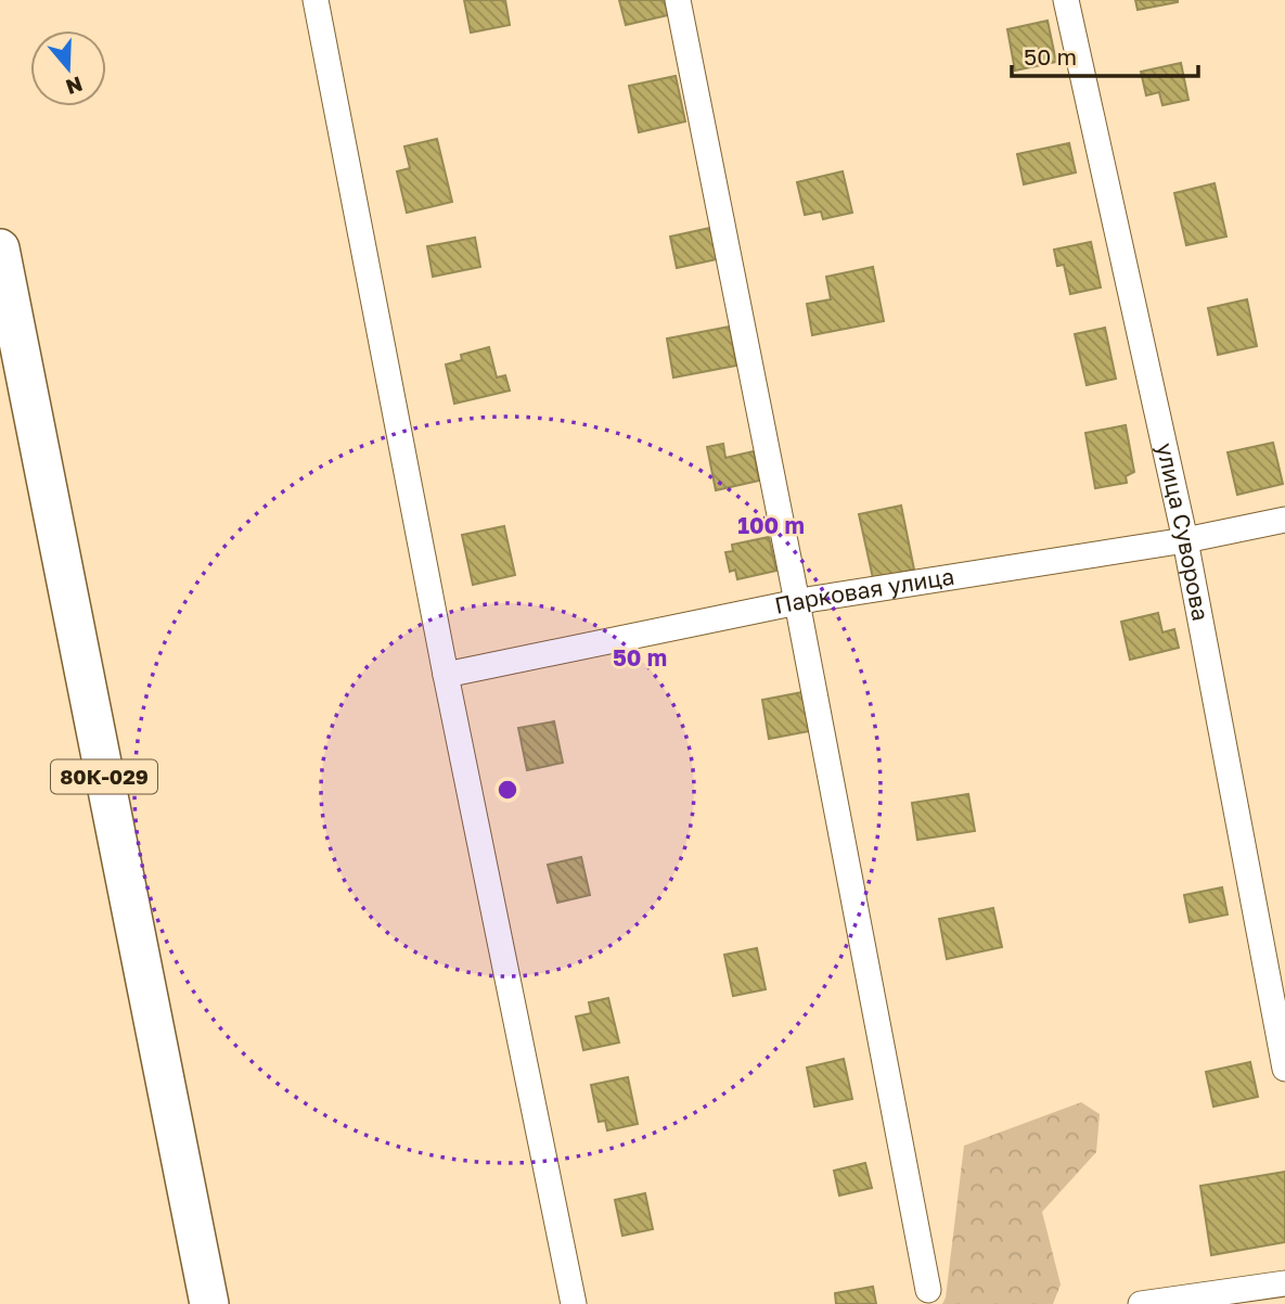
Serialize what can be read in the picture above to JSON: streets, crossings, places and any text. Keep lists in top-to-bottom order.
{
  "streets": {
    "main road": ["80К-029"],
    "street": ["улица Суворова", "Парковая улица"]
  },
  "crossings": [
    ["улица Суворова", "Парковая улица"]
  ],
  "scale_bar": "50 m",
  "north": "bottom",
  "rings": ["100 m", "50 m"]
}
